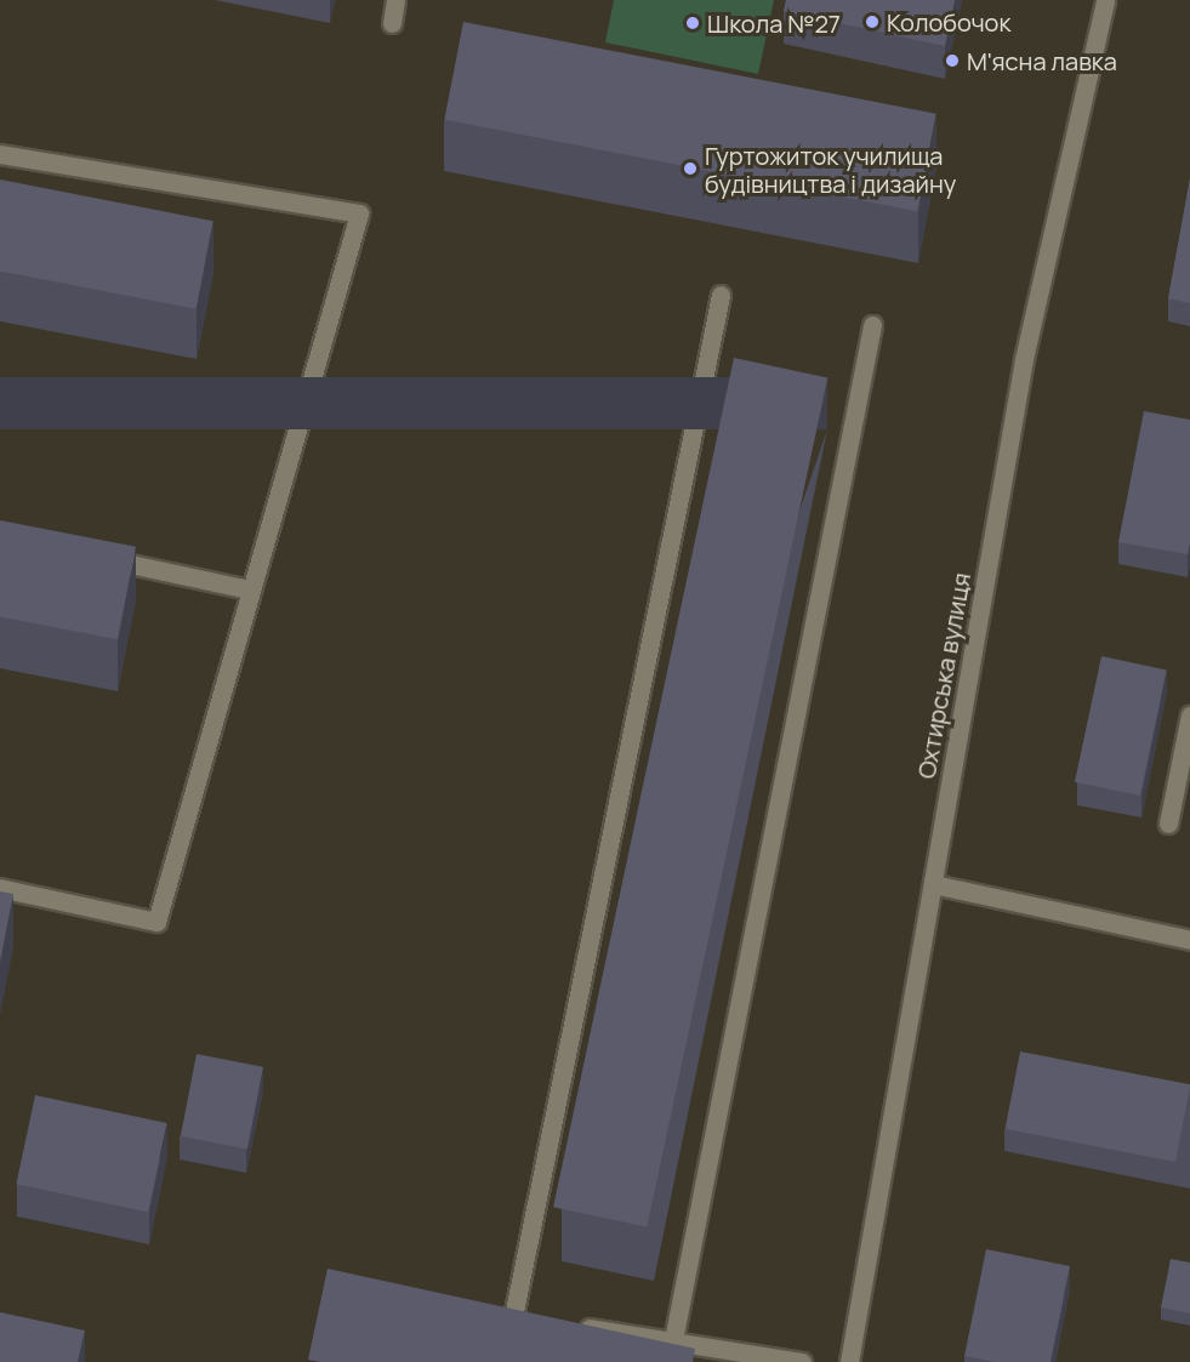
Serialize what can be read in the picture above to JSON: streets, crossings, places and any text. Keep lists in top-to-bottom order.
{
  "streets": {
    "street": ["Охтирська вулиця"]
  },
  "places": [
    "Колобочок",
    "Школа №27",
    "М'ясна лавка",
    "Гуртожиток училища будівництва і дизайну"
  ]
}
